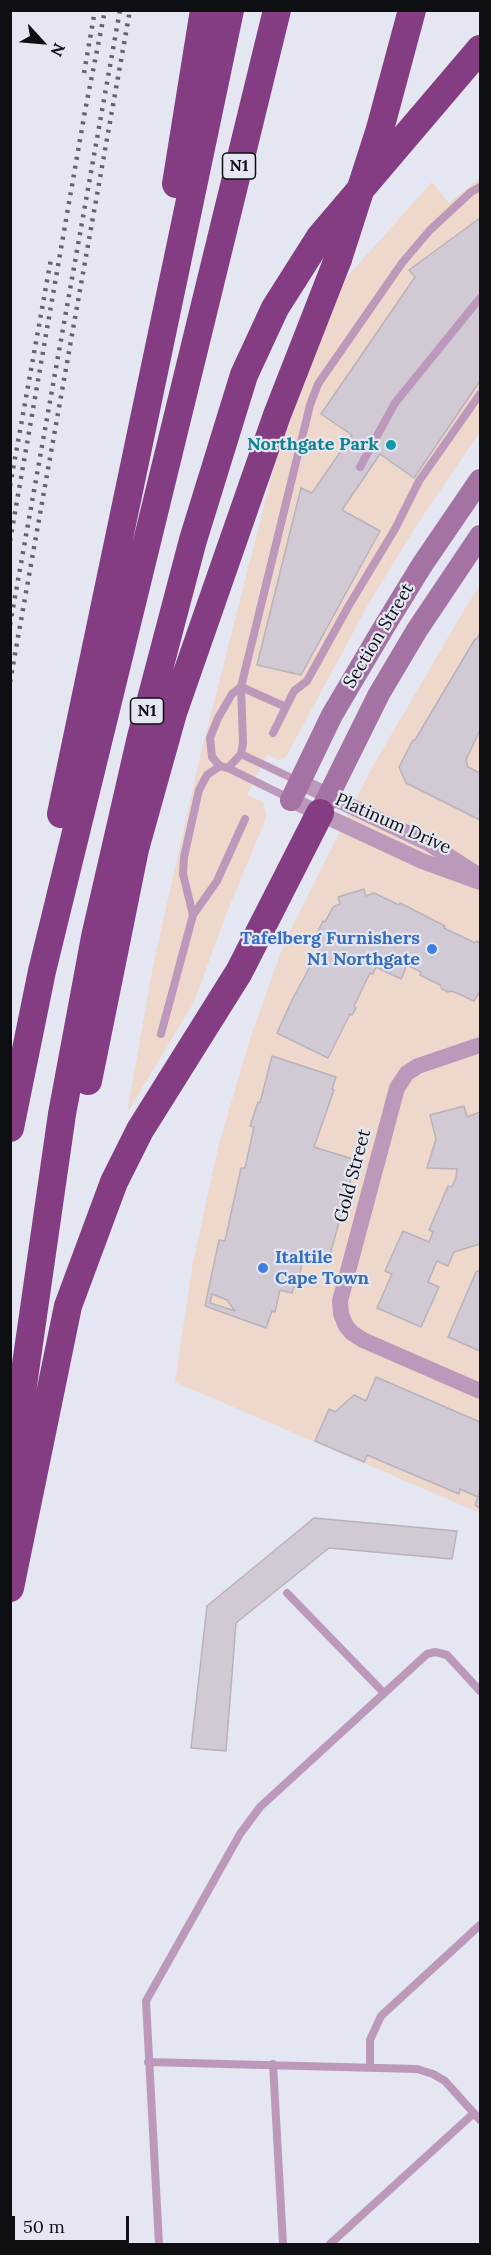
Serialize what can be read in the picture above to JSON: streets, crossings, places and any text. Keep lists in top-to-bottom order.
{
  "streets": {
    "highway": ["N1"],
    "street": ["Section Street", "Platinum Drive", "Gold Street"]
  },
  "crossings": [
    ["Section Street", "Platinum Drive"]
  ],
  "places": ["Northgate Park", "Tafelberg Furnishers N1 Northgate", "Italtile Cape Town"],
  "scale_bar": "50 m",
  "north": "bottom right"
}
